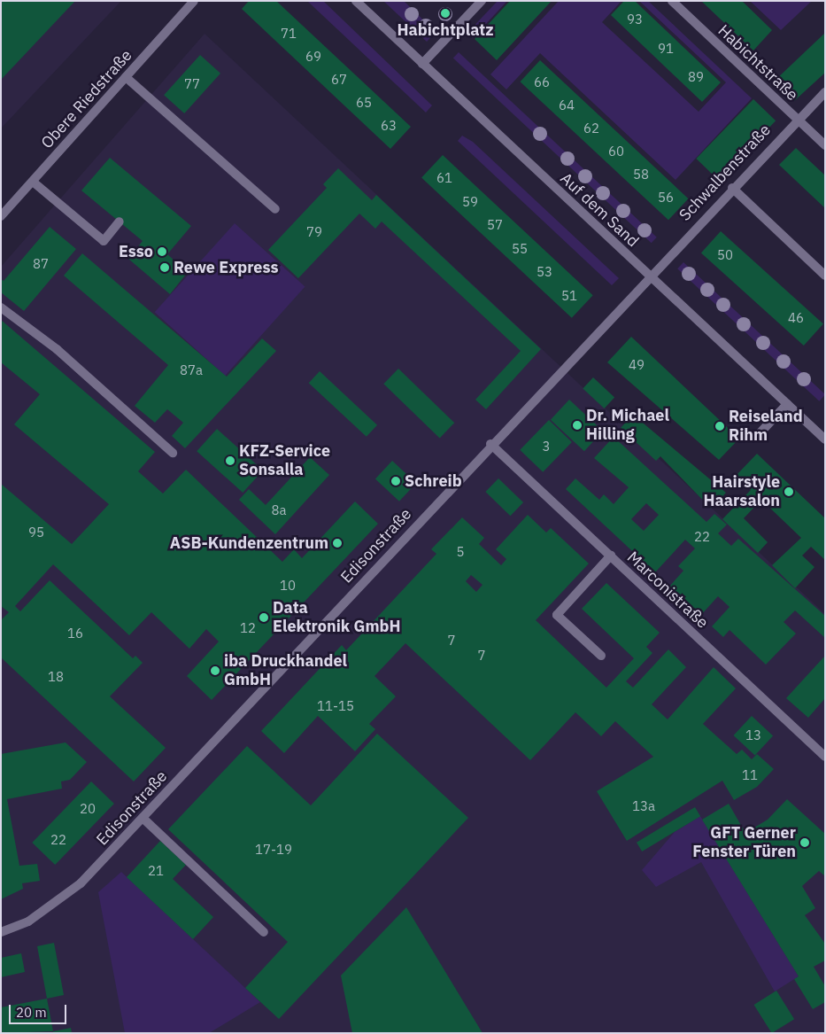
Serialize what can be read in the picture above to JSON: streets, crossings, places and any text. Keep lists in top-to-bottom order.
{
  "streets": {
    "street": [
      "Habichtstraße",
      "Obere Riedstraße",
      "Schwalbenstraße",
      "Auf dem Sand",
      "Edisonstraße",
      "Marconistraße"
    ]
  },
  "crossings": [
    ["Habichtstraße", "Schwalbenstraße"],
    ["Schwalbenstraße", "Auf dem Sand"],
    ["Schwalbenstraße", "Edisonstraße"],
    ["Auf dem Sand", "Edisonstraße"],
    ["Edisonstraße", "Marconistraße"]
  ],
  "places": [
    "Habichtplatz",
    "Esso",
    "Rewe Express",
    "Dr. Michael Hilling",
    "Reiseland Rihm",
    "KFZ-Service Sonsalla",
    "Schreib",
    "Hairstyle Haarsalon",
    "ASB-Kundenzentrum",
    "Data Elektronik GmbH",
    "iba Druckhandel GmbH",
    "GFT Gerner Fenster Türen"
  ],
  "house_numbers": [
    "93",
    "71",
    "91",
    "69",
    "89",
    "67",
    "66",
    "77",
    "65",
    "64",
    "63",
    "62",
    "60",
    "58",
    "61",
    "56",
    "59",
    "57",
    "79",
    "55",
    "50",
    "87",
    "53",
    "51",
    "46",
    "49",
    "87a",
    "3",
    "8a",
    "95",
    "22",
    "5",
    "10",
    "12",
    "16",
    "7",
    "7",
    "18",
    "11-15",
    "13",
    "11",
    "13a",
    "20",
    "22",
    "17-19",
    "21"
  ],
  "scale_bar": "20 m"
}
